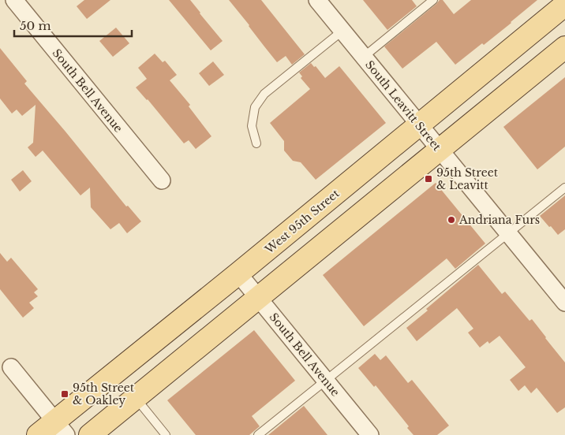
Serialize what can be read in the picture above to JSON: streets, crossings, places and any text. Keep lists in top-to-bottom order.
{
  "streets": {
    "main road": ["West 95th Street"],
    "street": ["South Bell Avenue", "South Leavitt Street"]
  },
  "crossings": [
    ["South Bell Avenue", "West 95th Street"],
    ["South Leavitt Street", "West 95th Street"]
  ],
  "places": {
    "transit": ["95th Street & Leavitt", "95th Street & Oakley"],
    "other": ["Andriana Furs"]
  },
  "scale_bar": "50 m"
}
